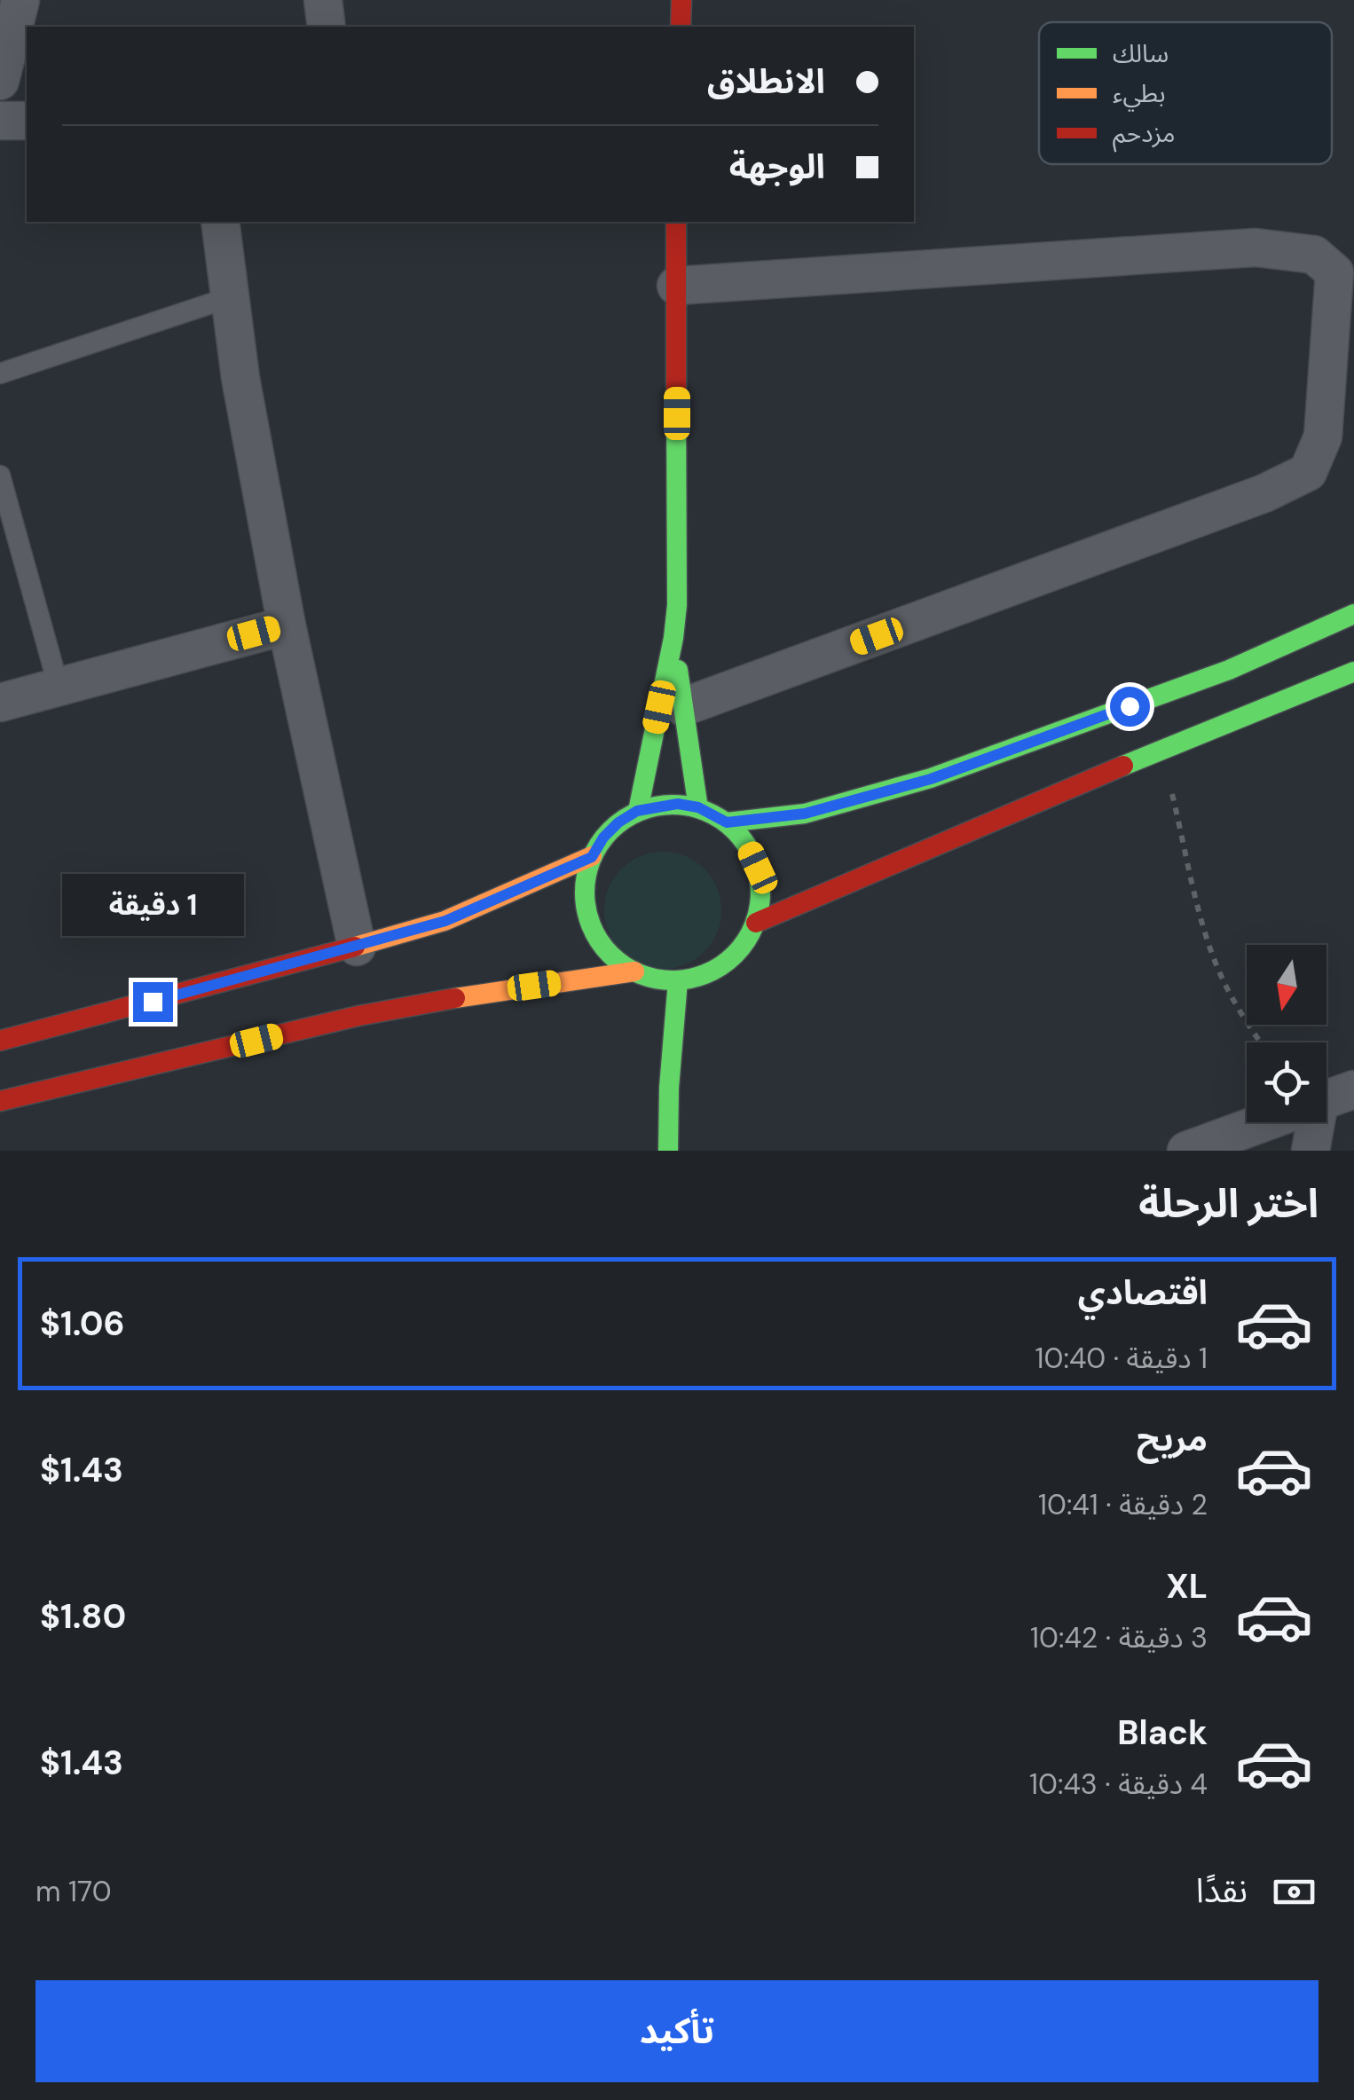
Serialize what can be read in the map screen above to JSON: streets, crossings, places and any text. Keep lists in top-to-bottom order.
{
  "legend": ["سالك", "بطيء", "مزدحم"],
  "north": "bottom",
  "page": {
    "banner": ["الانطلاق", "الوجهة"],
    "bubble": "1 دقيقة",
    "heading": "اختر الرحلة",
    "list": [
      {
        "name": "اقتصادي",
        "note": "1 دقيقة · 10:40",
        "value": "$1.06"
      },
      {
        "name": "مريح",
        "note": "2 دقيقة · 10:41",
        "value": "$1.43"
      },
      {
        "name": "XL",
        "note": "3 دقيقة · 10:42",
        "value": "$1.80"
      },
      {
        "name": "Black",
        "note": "4 دقيقة · 10:43",
        "value": "$1.43"
      }
    ],
    "pay": ["نقدًا", "170 m"],
    "buttons": "تأكيد"
  }
}
